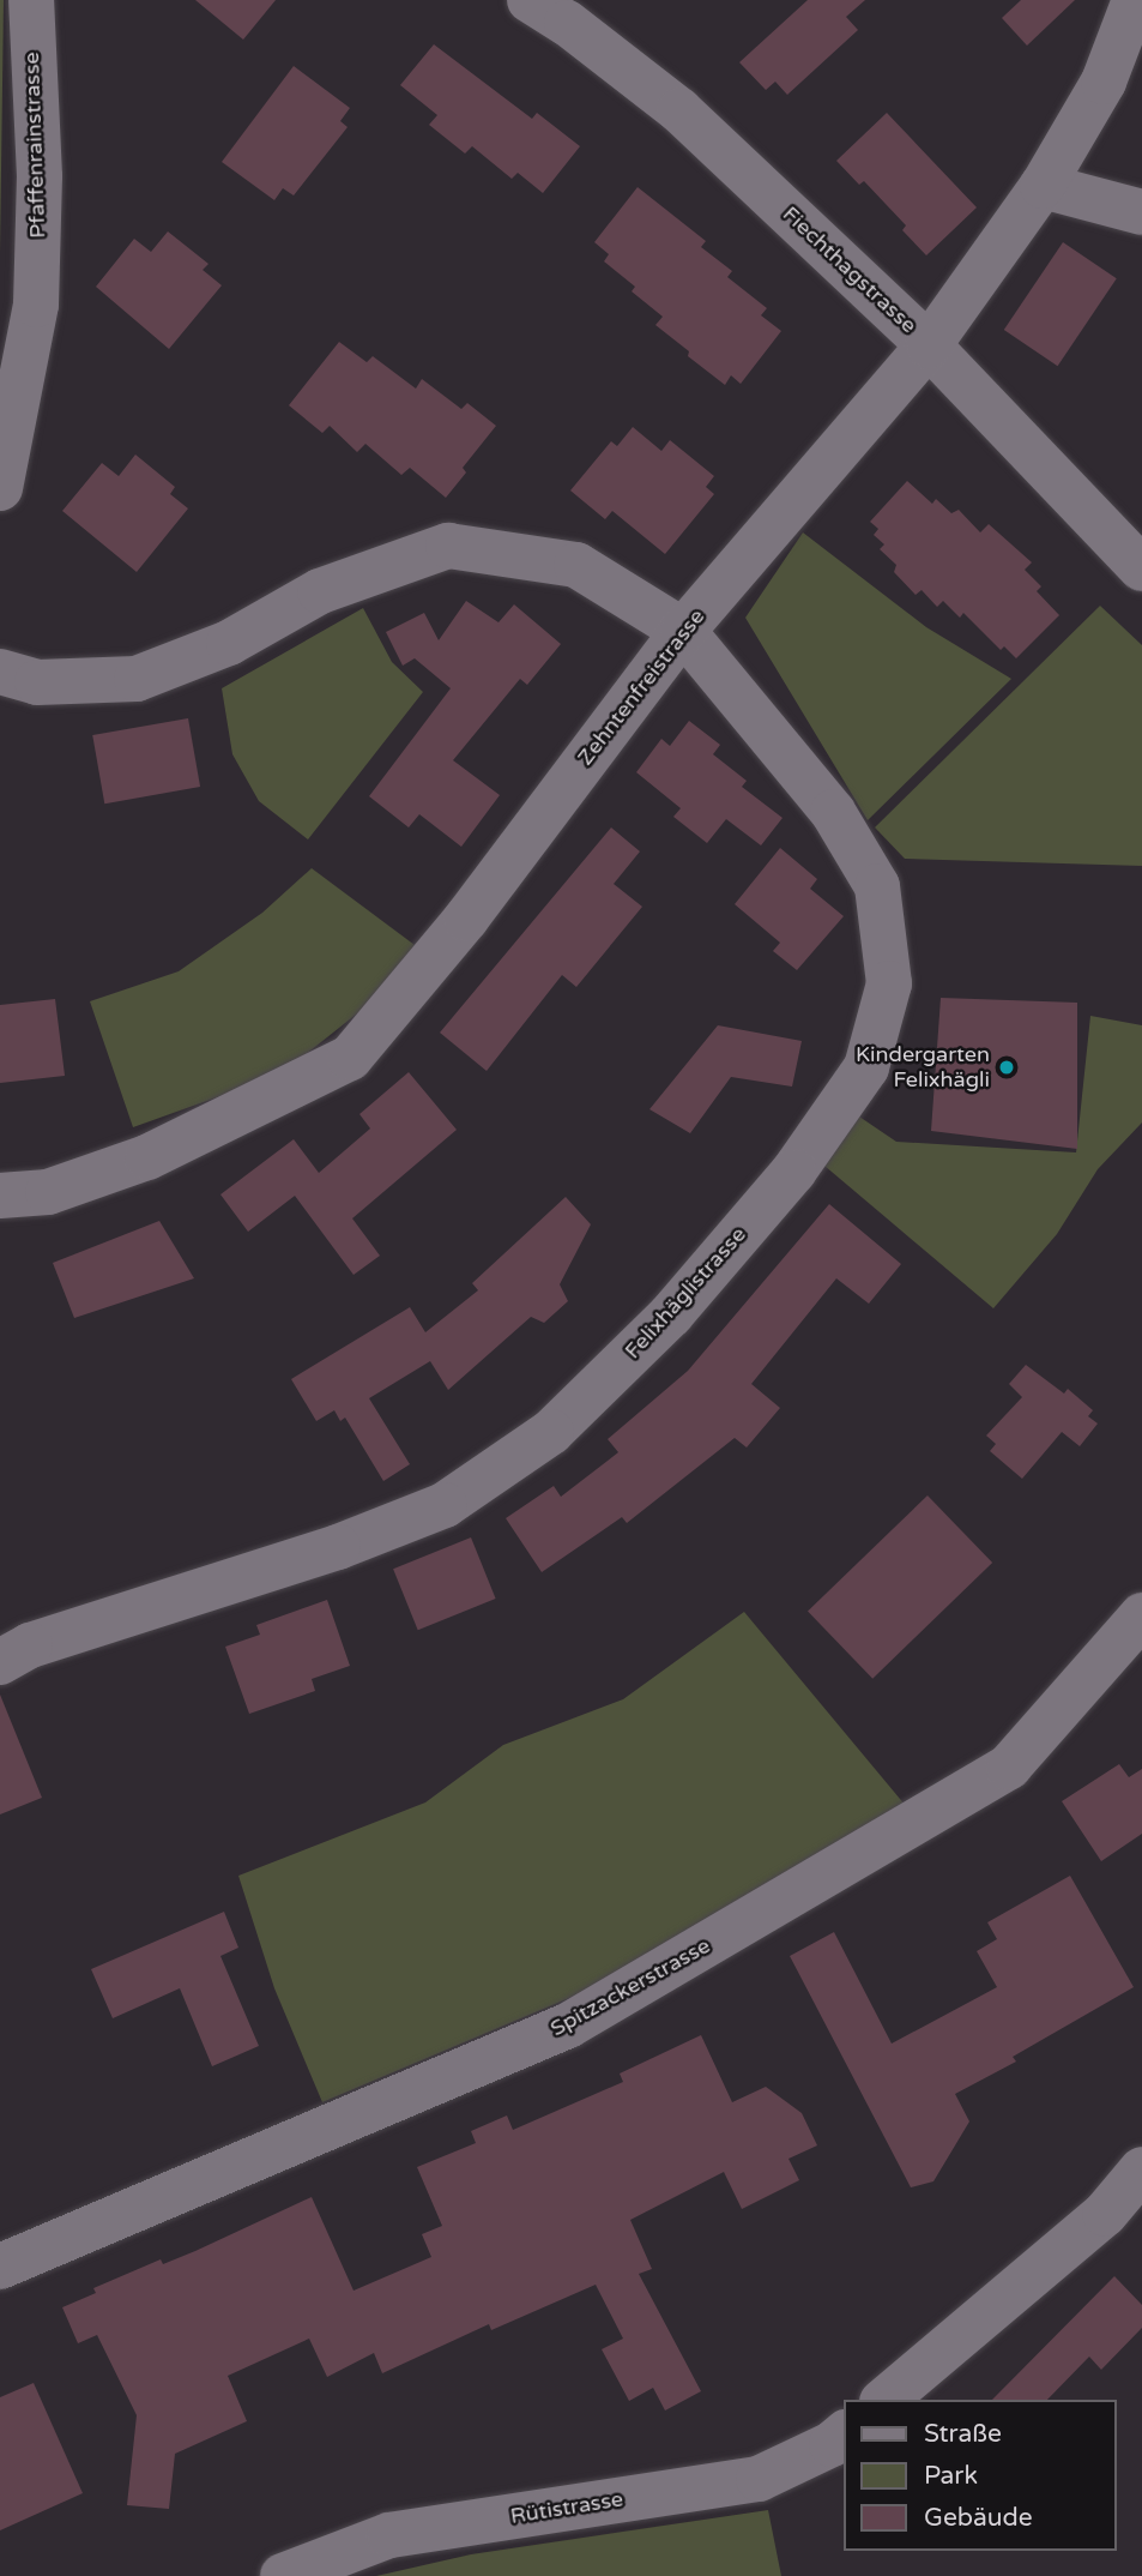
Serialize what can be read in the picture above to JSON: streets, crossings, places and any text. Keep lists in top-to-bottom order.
{
  "streets": {
    "street": [
      "Pfaffenrainstrasse",
      "Fiechthagstrasse",
      "Zehntenfreistrasse",
      "Felixhäglistrasse",
      "Spitzackerstrasse",
      "Rütistrasse"
    ]
  },
  "crossings": [
    ["Fiechthagstrasse", "Zehntenfreistrasse"],
    ["Zehntenfreistrasse", "Felixhäglistrasse"]
  ],
  "places": ["Kindergarten Felixhägli"],
  "legend": ["Straße", "Park", "Gebäude"]
}
